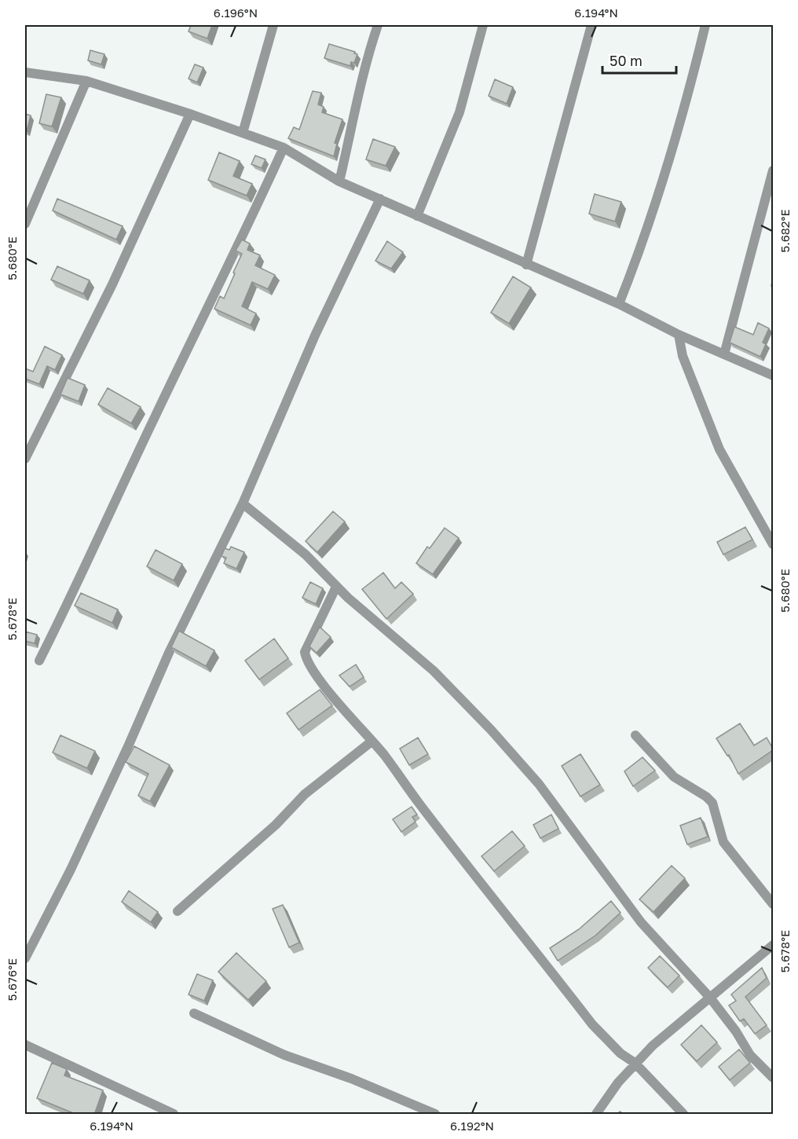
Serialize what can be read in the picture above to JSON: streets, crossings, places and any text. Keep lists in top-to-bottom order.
{
  "scale_bar": "50 m",
  "coordinates": [
    "6.196°N",
    "6.194°N",
    "5.682°E",
    "5.680°E",
    "5.678°E",
    "5.676°E",
    "6.192°N"
  ]
}
